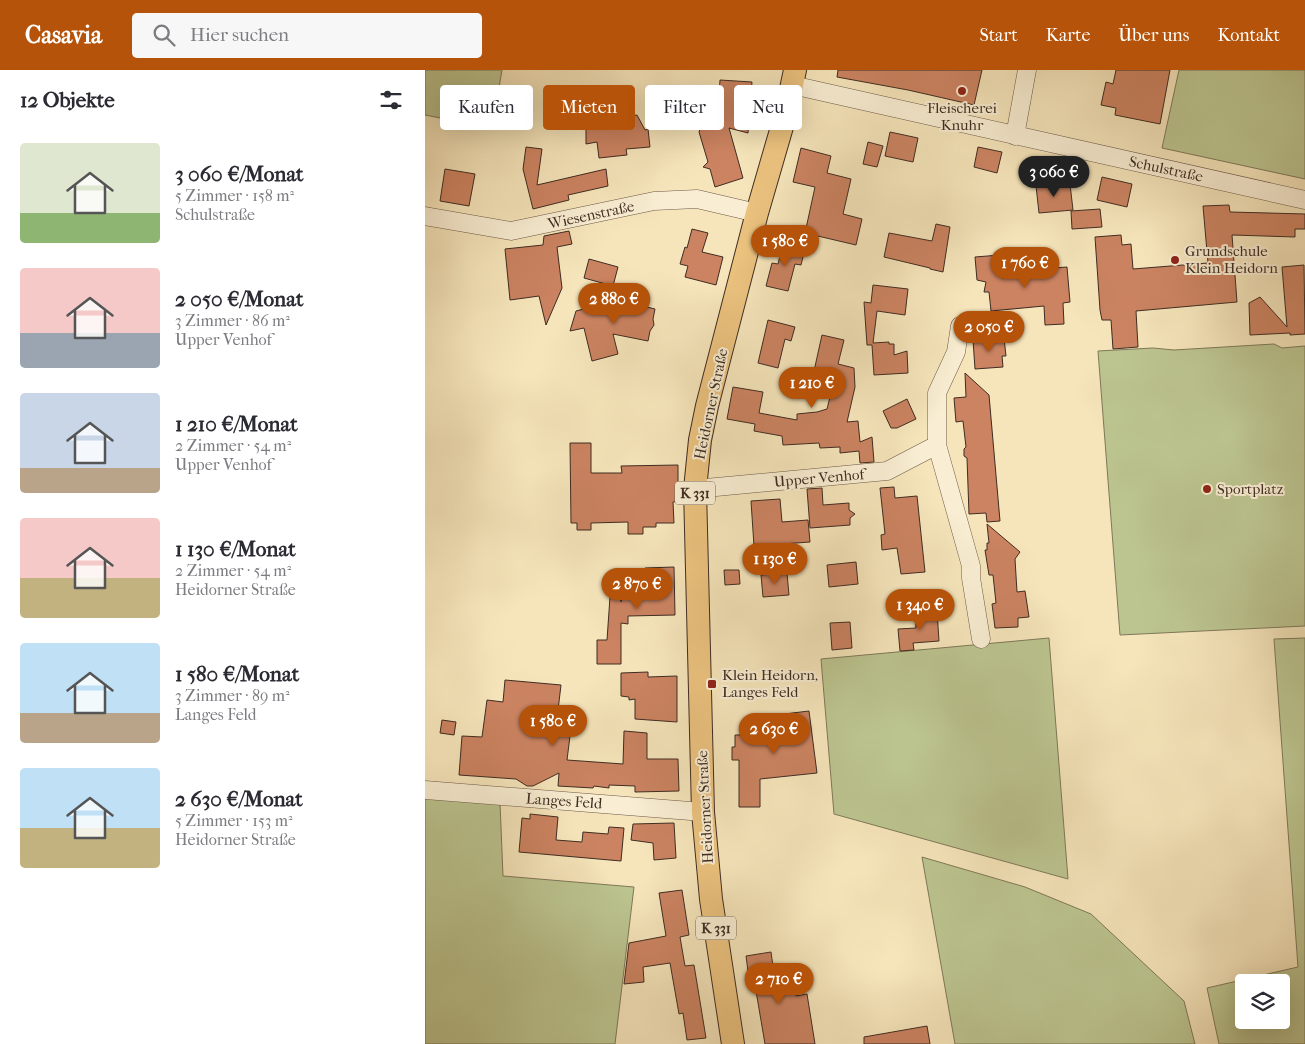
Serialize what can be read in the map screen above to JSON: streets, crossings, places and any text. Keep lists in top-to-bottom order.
{
  "streets": {
    "main road": ["Heidorner Straße", "K 331"],
    "street": [
      "Schulstraße",
      "Wiesenstraße",
      "Upper Venhof",
      "Langes Feld"
    ]
  },
  "crossings": [
    ["Schulstraße", "Heidorner Straße"],
    ["Wiesenstraße", "Heidorner Straße"],
    ["Heidorner Straße", "Upper Venhof"],
    ["Heidorner Straße", "Langes Feld"]
  ],
  "places": {
    "other": ["Fleischerei Knuhr", "Grundschule Klein Heidorn", "Sportplatz"],
    "transit": ["Klein Heidorn, Langes Feld"]
  },
  "page": {
    "header": "Casavia",
    "search": "Hier suchen",
    "nav": [
      "Start",
      "Karte",
      "Über uns",
      "Kontakt"
    ],
    "heading": "12 Objekte",
    "chip": [
      "Kaufen",
      "Mieten",
      "Filter",
      "Neu"
    ],
    "list": [
      {
        "name": "3 060 €/Monat",
        "note": "5 Zimmer · 158 m² · Schulstraße"
      },
      {
        "name": "2 050 €/Monat",
        "note": "3 Zimmer · 86 m² · Upper Venhof"
      },
      {
        "name": "1 210 €/Monat",
        "note": "2 Zimmer · 54 m² · Upper Venhof"
      },
      {
        "name": "1 130 €/Monat",
        "note": "2 Zimmer · 54 m² · Heidorner Straße"
      },
      {
        "name": "1 580 €/Monat",
        "note": "3 Zimmer · 89 m² · Langes Feld"
      },
      {
        "name": "2 630 €/Monat",
        "note": "5 Zimmer · 153 m² · Heidorner Straße"
      }
    ],
    "price": [
      "3 060 €",
      "1 580 €",
      "1 760 €",
      "2 880 €",
      "2 050 €",
      "1 210 €",
      "1 130 €",
      "2 870 €",
      "1 340 €",
      "1 580 €",
      "2 630 €",
      "2 710 €"
    ]
  }
}
